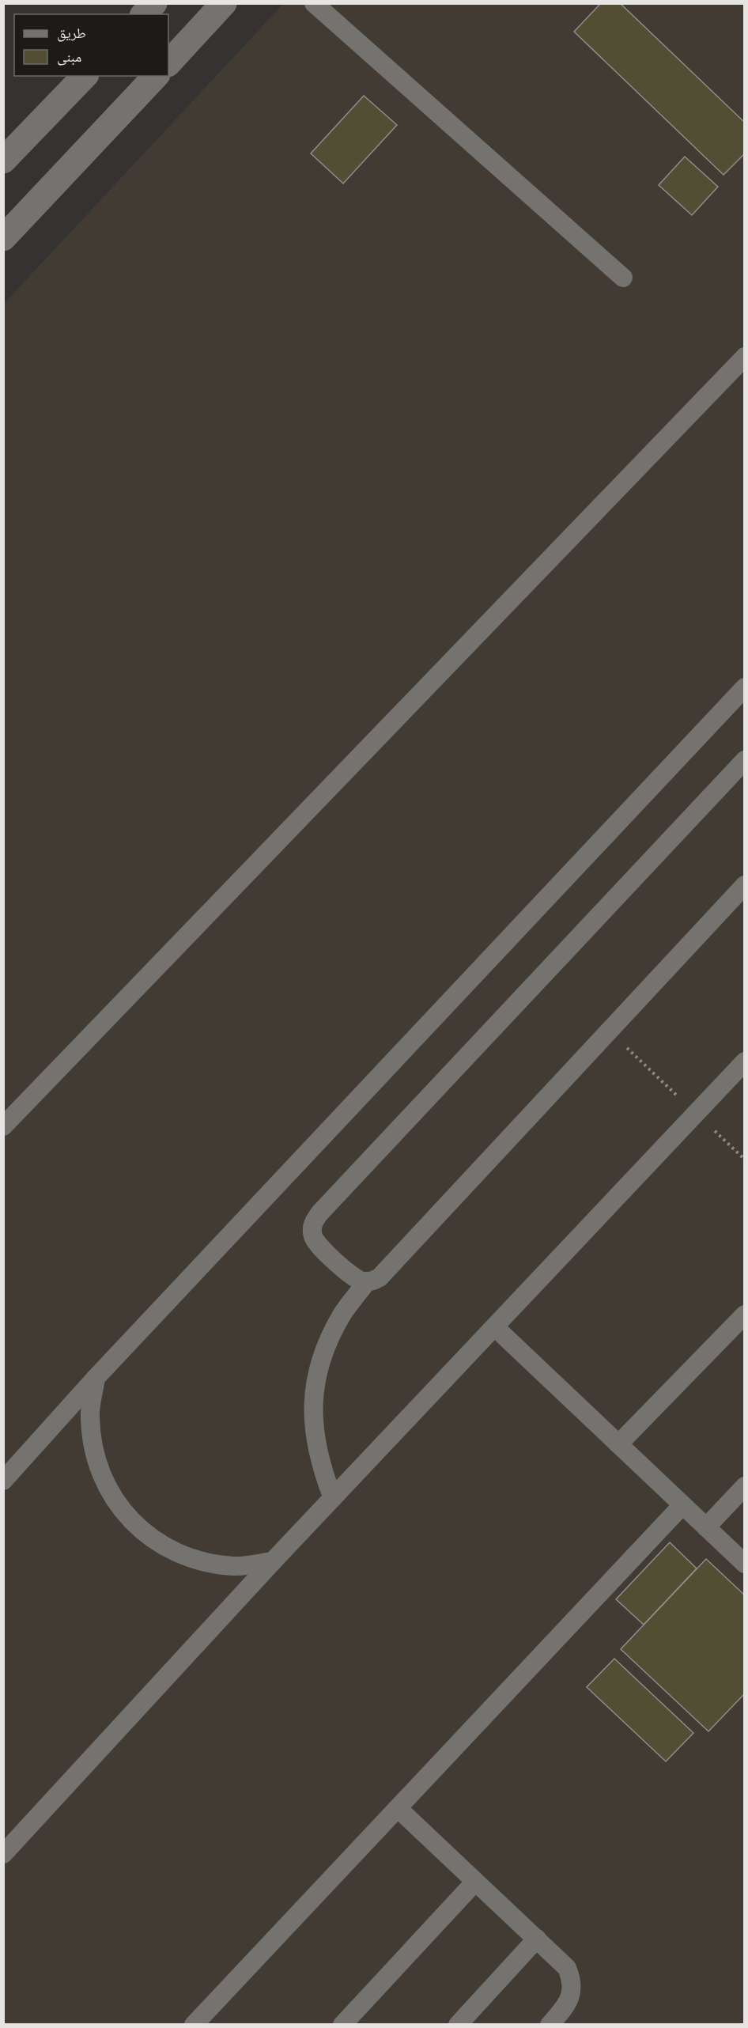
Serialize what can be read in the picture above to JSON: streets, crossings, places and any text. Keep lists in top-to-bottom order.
{
  "legend": ["طريق", "مبنى"]
}
